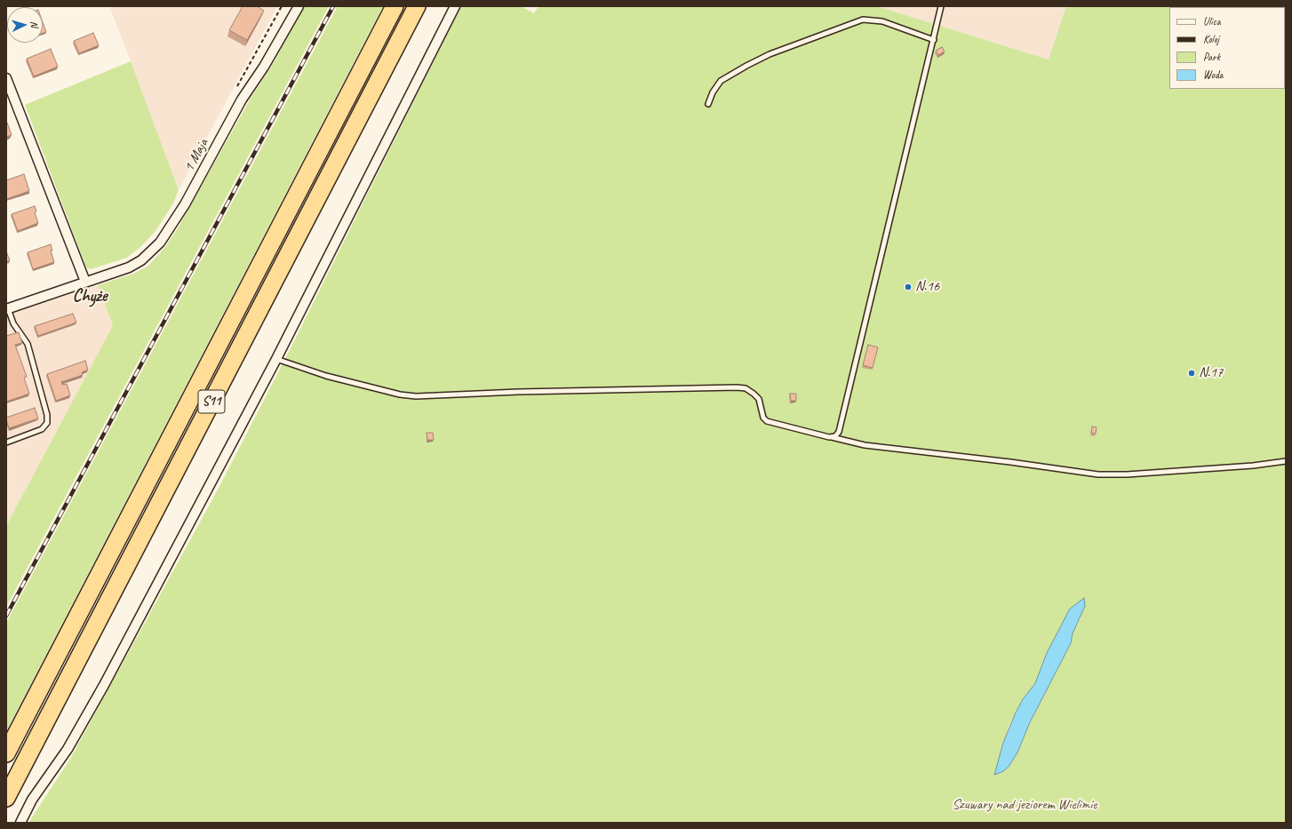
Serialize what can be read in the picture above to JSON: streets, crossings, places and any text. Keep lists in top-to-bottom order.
{
  "streets": {
    "highway": ["S11"],
    "street": ["1 Maja"]
  },
  "districts": ["Chyże"],
  "parks": ["Szuwary nad jeziorem Wielimie"],
  "places": ["N.16", "N.17"],
  "legend": [
    "Ulica",
    "Kolej",
    "Park",
    "Woda"
  ],
  "north": "right"
}
